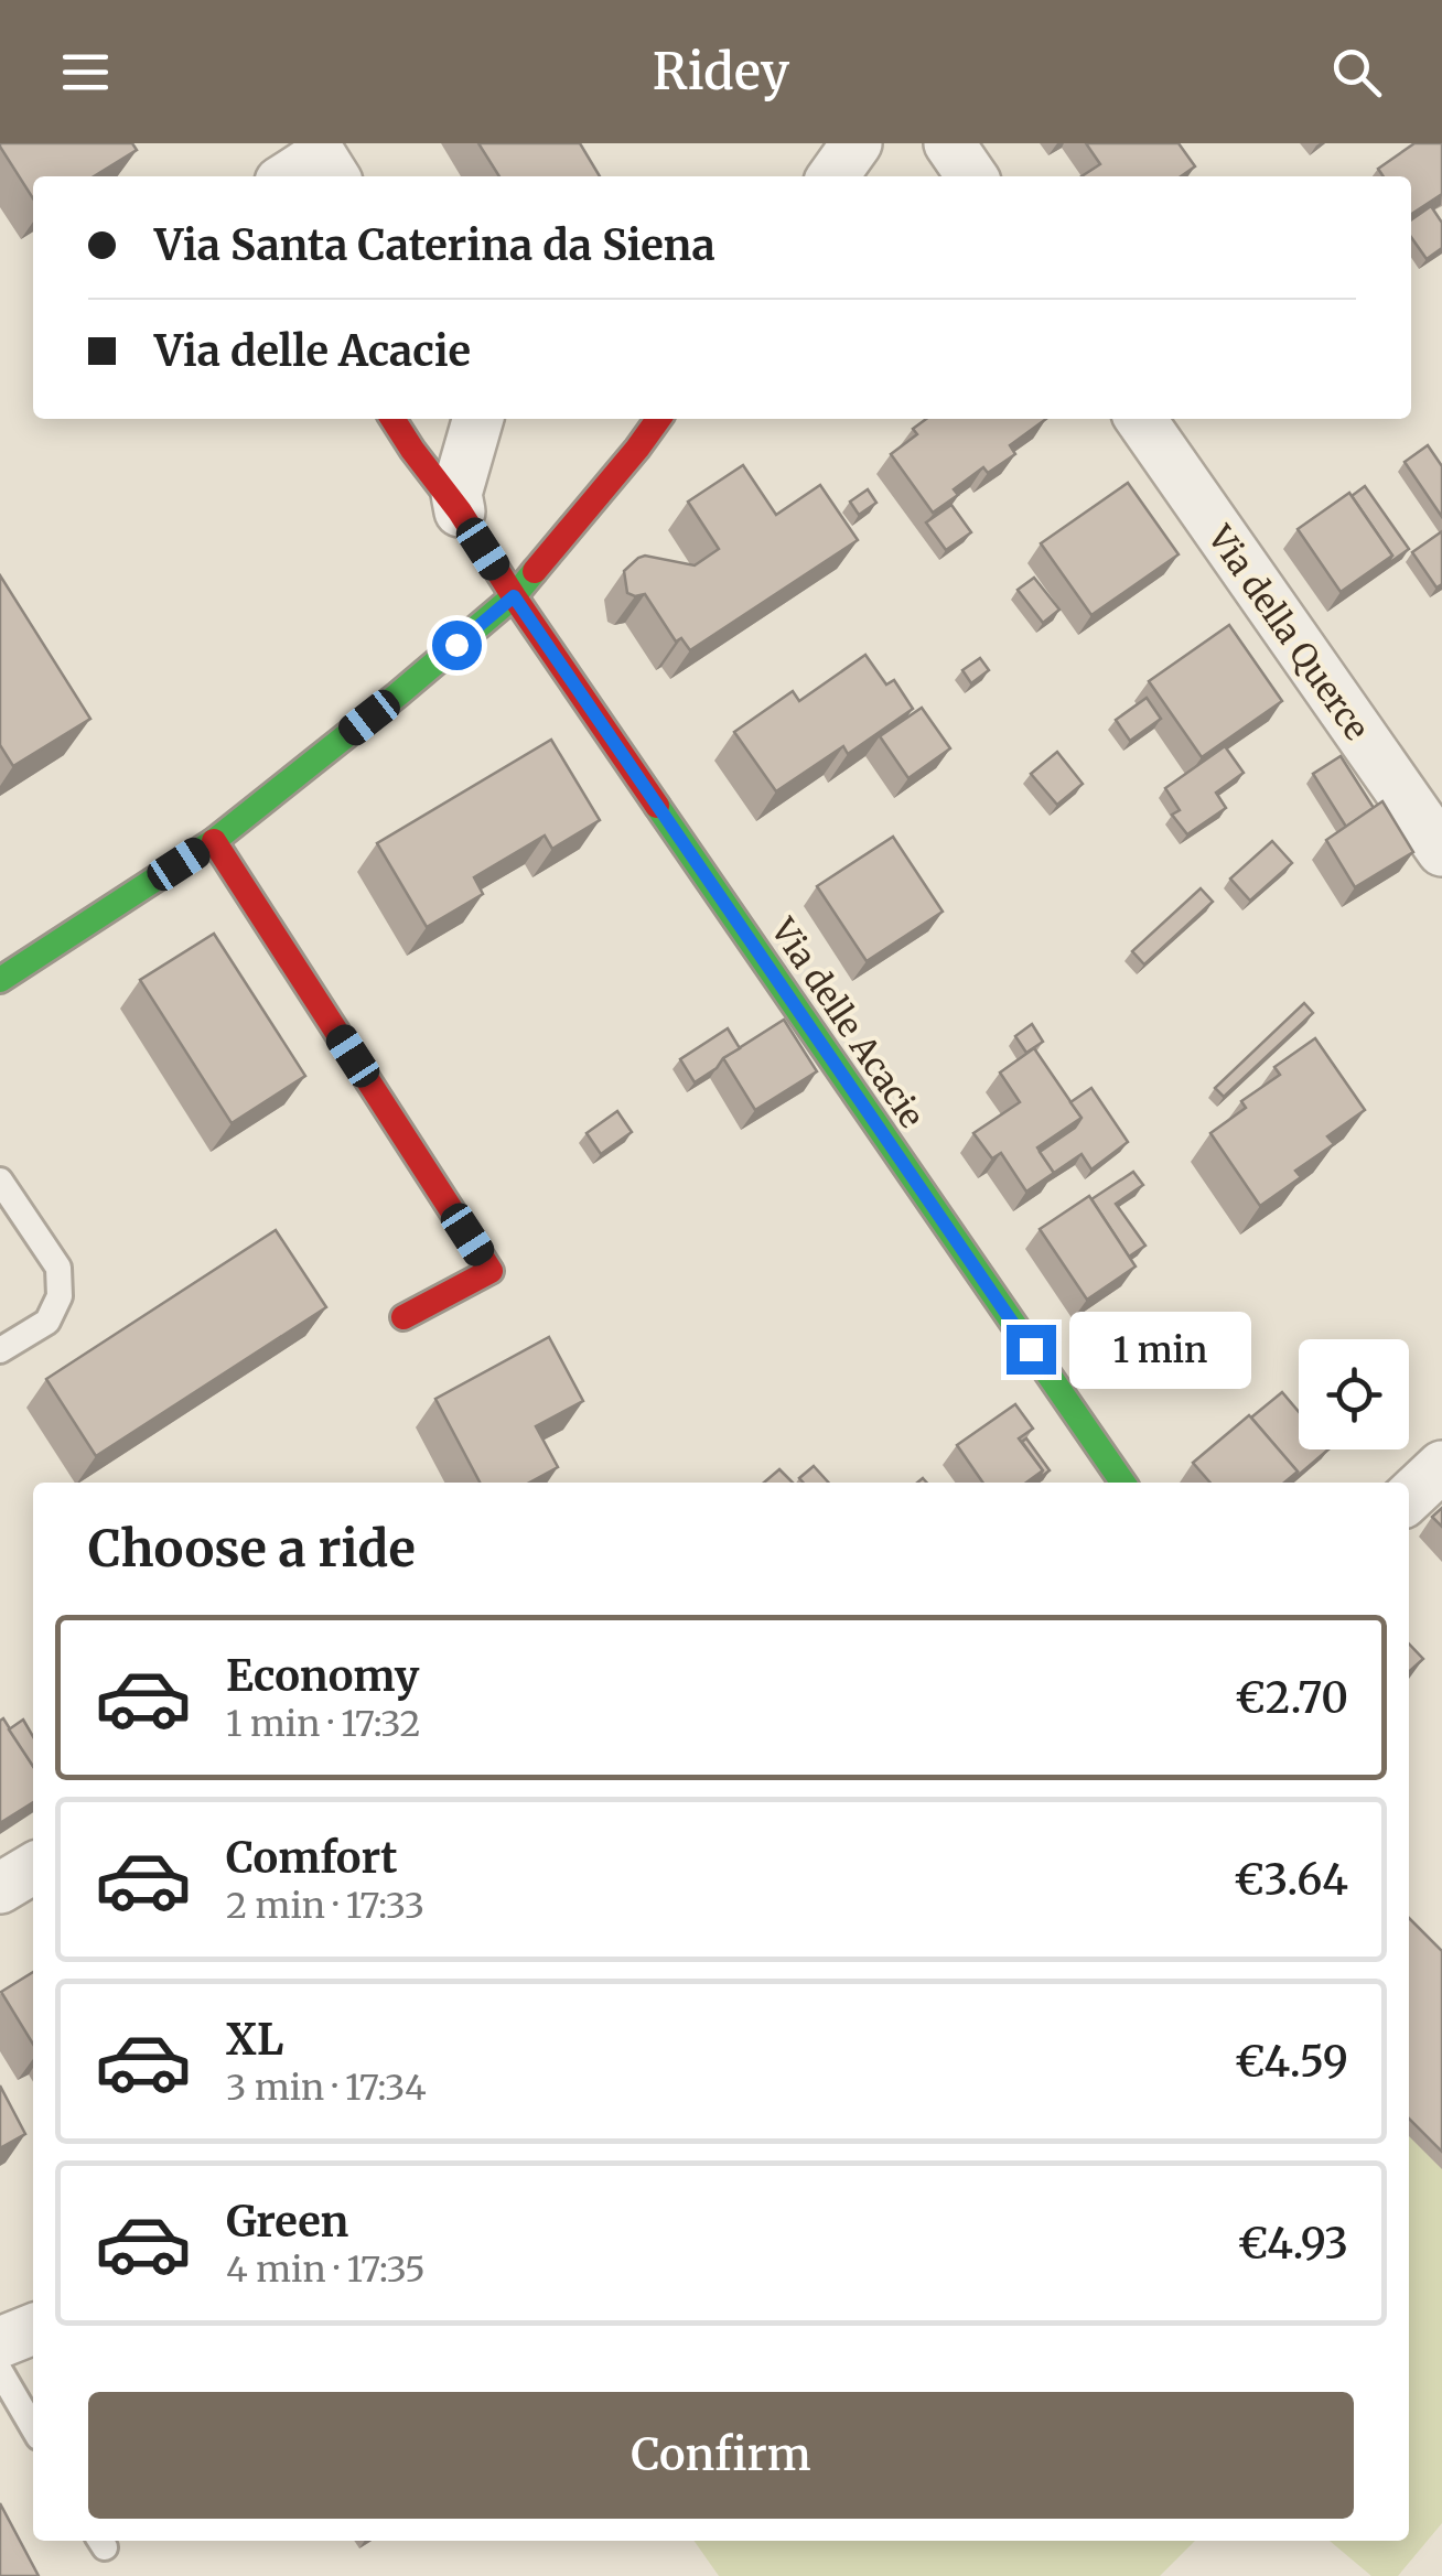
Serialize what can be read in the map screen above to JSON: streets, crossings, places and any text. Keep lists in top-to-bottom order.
{
  "streets": {
    "street": ["Via della Querce", "Via delle Acacie"]
  },
  "page": {
    "header": "Ridey",
    "banner": ["Via Santa Caterina da Siena", "Via delle Acacie"],
    "bubble": "1 min",
    "heading": "Choose a ride",
    "list": [
      {
        "name": "Economy",
        "note": "1 min · 17:32",
        "value": "€2.70"
      },
      {
        "name": "Comfort",
        "note": "2 min · 17:33",
        "value": "€3.64"
      },
      {
        "name": "XL",
        "note": "3 min · 17:34",
        "value": "€4.59"
      },
      {
        "name": "Green",
        "note": "4 min · 17:35",
        "value": "€4.93"
      }
    ],
    "buttons": "Confirm"
  }
}
